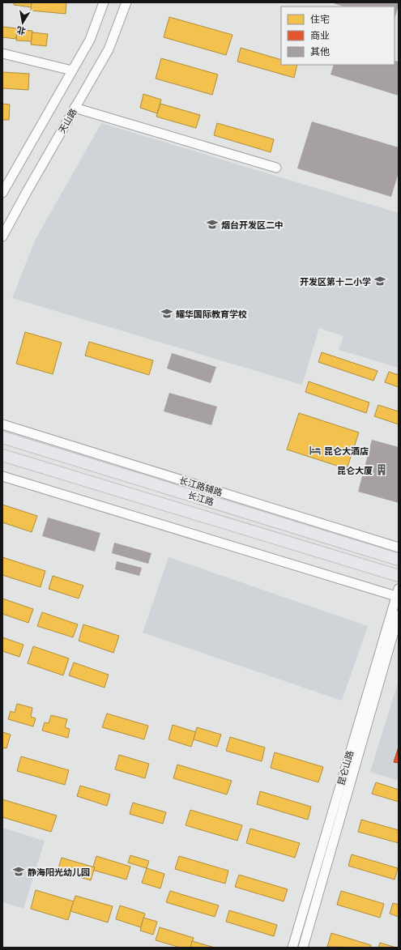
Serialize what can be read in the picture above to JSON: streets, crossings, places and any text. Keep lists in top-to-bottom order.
{
  "streets": {
    "main road": ["长江路"],
    "street": ["天山路", "长江路辅路", "昆仑山路"]
  },
  "places": {
    "school or university": [
      "烟台开发区二中",
      "开发区第十二小学",
      "耀华国际教育学校",
      "静海阳光幼儿园"
    ],
    "hotel": ["昆仑大酒店"],
    "building": ["昆仑大厦"]
  },
  "legend": ["住宅", "商业", "其他"],
  "north": "bottom"
}
